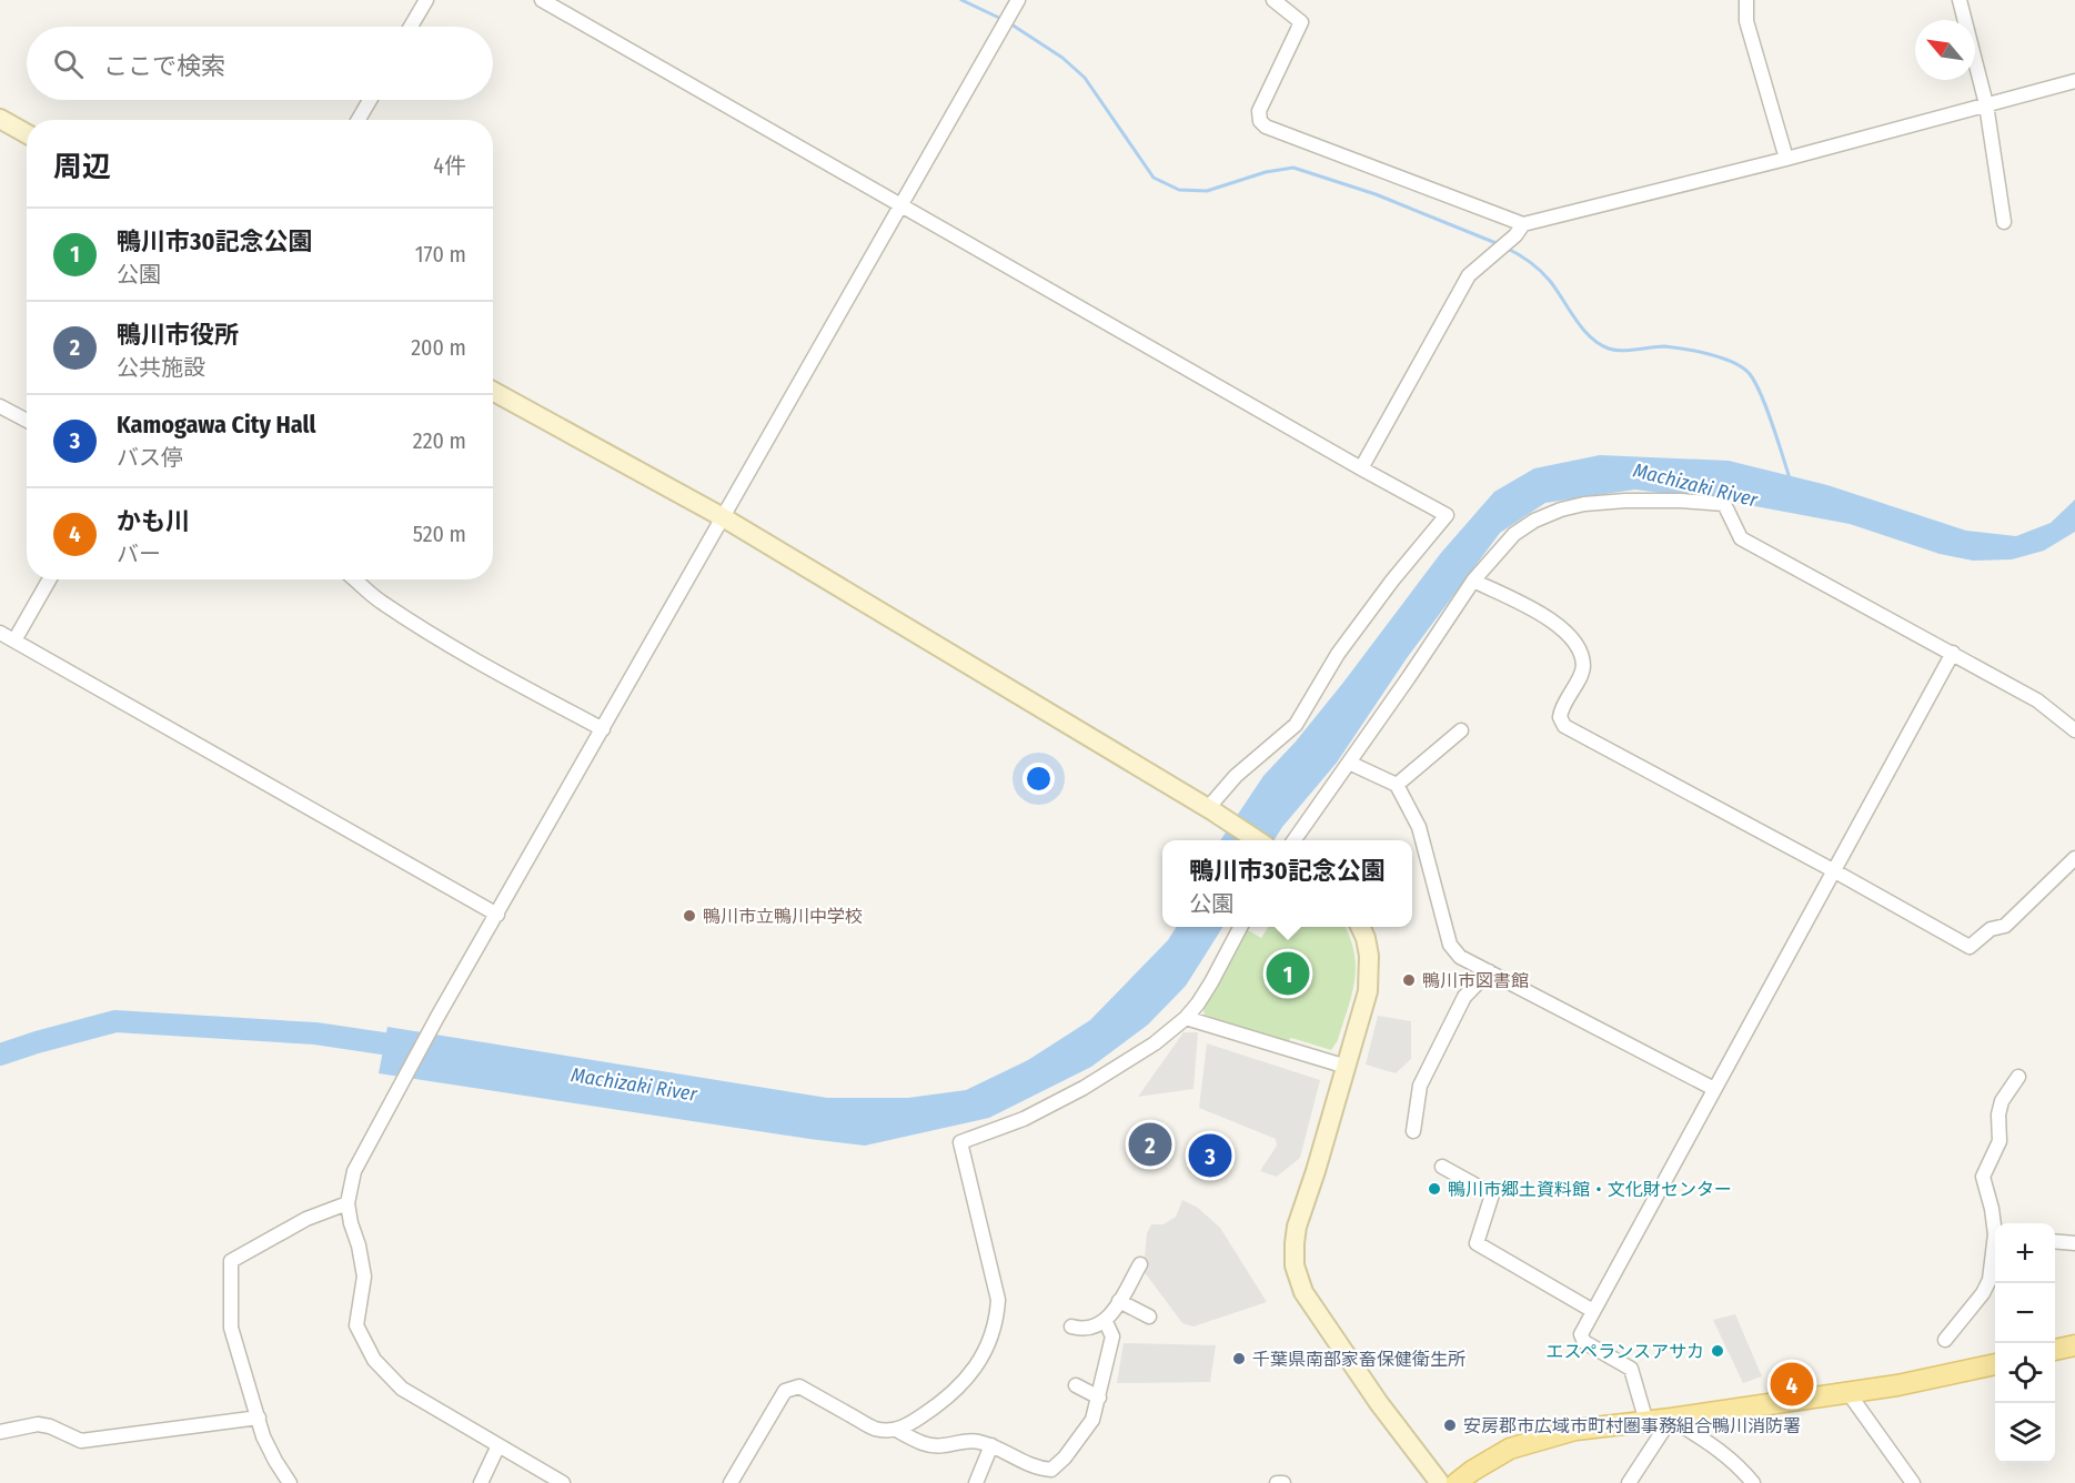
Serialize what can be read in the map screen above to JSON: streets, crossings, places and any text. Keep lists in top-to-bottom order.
{
  "water": ["Machizaki River"],
  "places": [
    "鴨川市立鴨川中学校",
    "鴨川市図書館",
    "鴨川市郷土資料館・文化財センター",
    "エスペランスアサカ",
    "千葉県南部家畜保健衛生所",
    "安房郡市広域市町村圏事務組合鴨川消防署"
  ],
  "north": "top left",
  "page": {
    "search": "ここで検索",
    "heading": ["周辺", "4件"],
    "list": [
      {
        "mark": "1",
        "name": "鴨川市30記念公園",
        "note": "公園",
        "value": "170 m"
      },
      {
        "mark": "2",
        "name": "鴨川市役所",
        "note": "公共施設",
        "value": "200 m"
      },
      {
        "mark": "3",
        "name": "Kamogawa City Hall",
        "note": "バス停",
        "value": "220 m"
      },
      {
        "mark": "4",
        "name": "かも川",
        "note": "バー",
        "value": "520 m"
      }
    ],
    "popup": ["鴨川市30記念公園", "公園"],
    "pins": [
      "1",
      "2",
      "3",
      "4"
    ],
    "map_buttons": ["+", "−"]
  }
}
